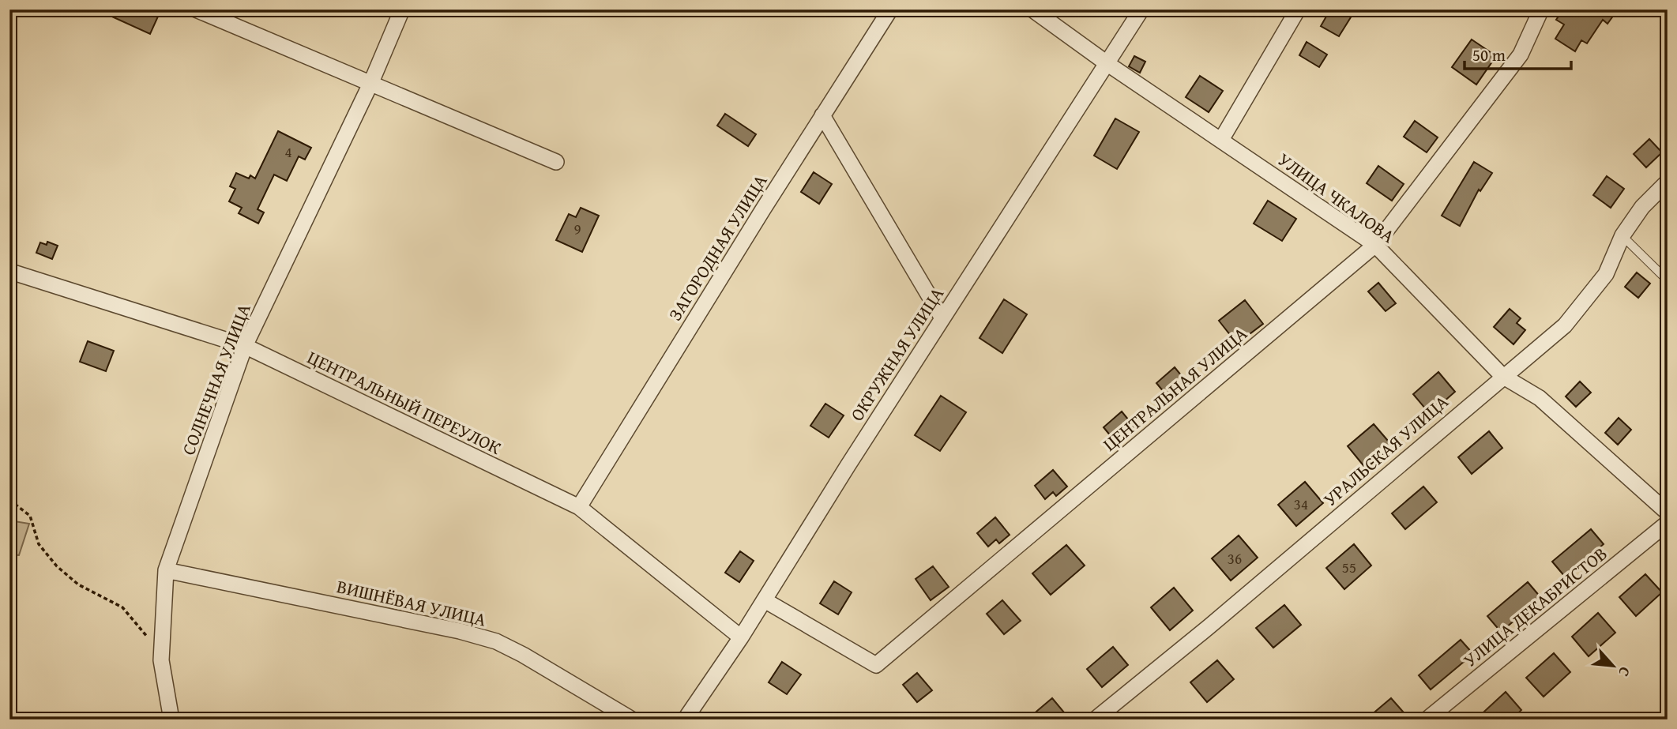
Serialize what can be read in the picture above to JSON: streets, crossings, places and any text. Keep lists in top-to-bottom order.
{
  "streets": {
    "street": [
      "УЛИЦА ЧКАЛОВА",
      "ЗАГОРОДНАЯ УЛИЦА",
      "ОКРУЖНАЯ УЛИЦА",
      "СОЛНЕЧНАЯ УЛИЦА",
      "ЦЕНТРАЛЬНАЯ УЛИЦА",
      "ЦЕНТРАЛЬНЫЙ ПЕРЕУЛОК",
      "УРАЛЬСКАЯ УЛИЦА",
      "ВИШНЁВАЯ УЛИЦА",
      "УЛИЦА ДЕКАБРИСТОВ"
    ]
  },
  "crossings": [
    ["УЛИЦА ЧКАЛОВА", "ОКРУЖНАЯ УЛИЦА"],
    ["УЛИЦА ЧКАЛОВА", "ЦЕНТРАЛЬНАЯ УЛИЦА"],
    ["УЛИЦА ЧКАЛОВА", "УРАЛЬСКАЯ УЛИЦА"],
    ["ЗАГОРОДНАЯ УЛИЦА", "ЦЕНТРАЛЬНЫЙ ПЕРЕУЛОК"],
    ["ОКРУЖНАЯ УЛИЦА", "ЦЕНТРАЛЬНАЯ УЛИЦА"],
    ["ОКРУЖНАЯ УЛИЦА", "ЦЕНТРАЛЬНЫЙ ПЕРЕУЛОК"],
    ["СОЛНЕЧНАЯ УЛИЦА", "ЦЕНТРАЛЬНЫЙ ПЕРЕУЛОК"],
    ["СОЛНЕЧНАЯ УЛИЦА", "ВИШНЁВАЯ УЛИЦА"]
  ],
  "house_numbers": [
    "4",
    "9",
    "34",
    "36",
    "55"
  ],
  "scale_bar": "50 m",
  "north": "bottom right"
}
